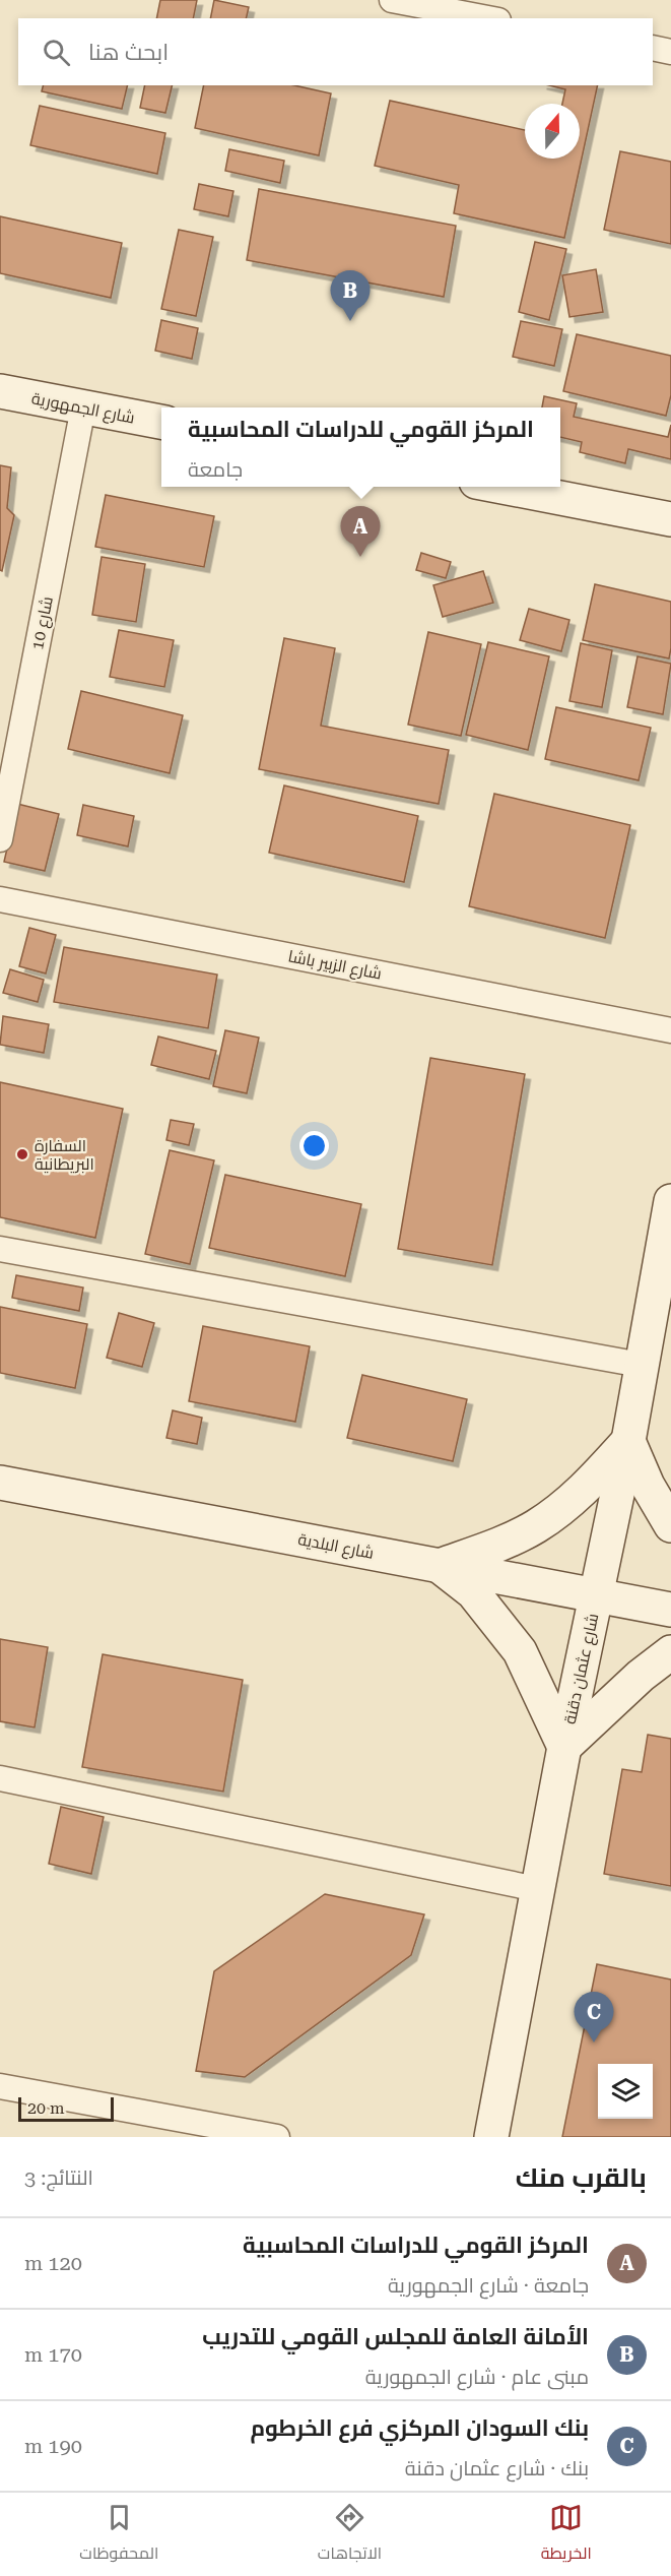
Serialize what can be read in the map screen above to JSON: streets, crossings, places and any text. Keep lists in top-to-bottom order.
{
  "streets": {
    "street": [
      "شارع الجمهورية",
      "شارع 10",
      "شارع الزبير باشا",
      "شارع البلدية",
      "شارع عثمان دقنة"
    ]
  },
  "crossings": [
    ["شارع الجمهورية", "شارع 10"],
    ["شارع البلدية", "شارع عثمان دقنة"]
  ],
  "places": ["السفارة البريطانية"],
  "scale_bar": "20 m",
  "north": "top",
  "page": {
    "search": "ابحث هنا",
    "pins": ["B", "A", "C"],
    "popup": ["المركز القومي للدراسات المحاسبية", "جامعة"],
    "scale": "20 m",
    "heading": ["بالقرب منك", "النتائج: 3"],
    "list": [
      {
        "mark": "A",
        "name": "المركز القومي للدراسات المحاسبية",
        "note": "جامعة · شارع الجمهورية",
        "value": "120 m"
      },
      {
        "mark": "B",
        "name": "الأمانة العامة للمجلس القومي للتدريب",
        "note": "مبنى عام · شارع الجمهورية",
        "value": "170 m"
      },
      {
        "mark": "C",
        "name": "بنك السودان المركزي فرع الخرطوم",
        "note": "بنك · شارع عثمان دقنة",
        "value": "190 m"
      }
    ],
    "nav": ["الخريطة", "الاتجاهات", "المحفوظات"]
  }
}
